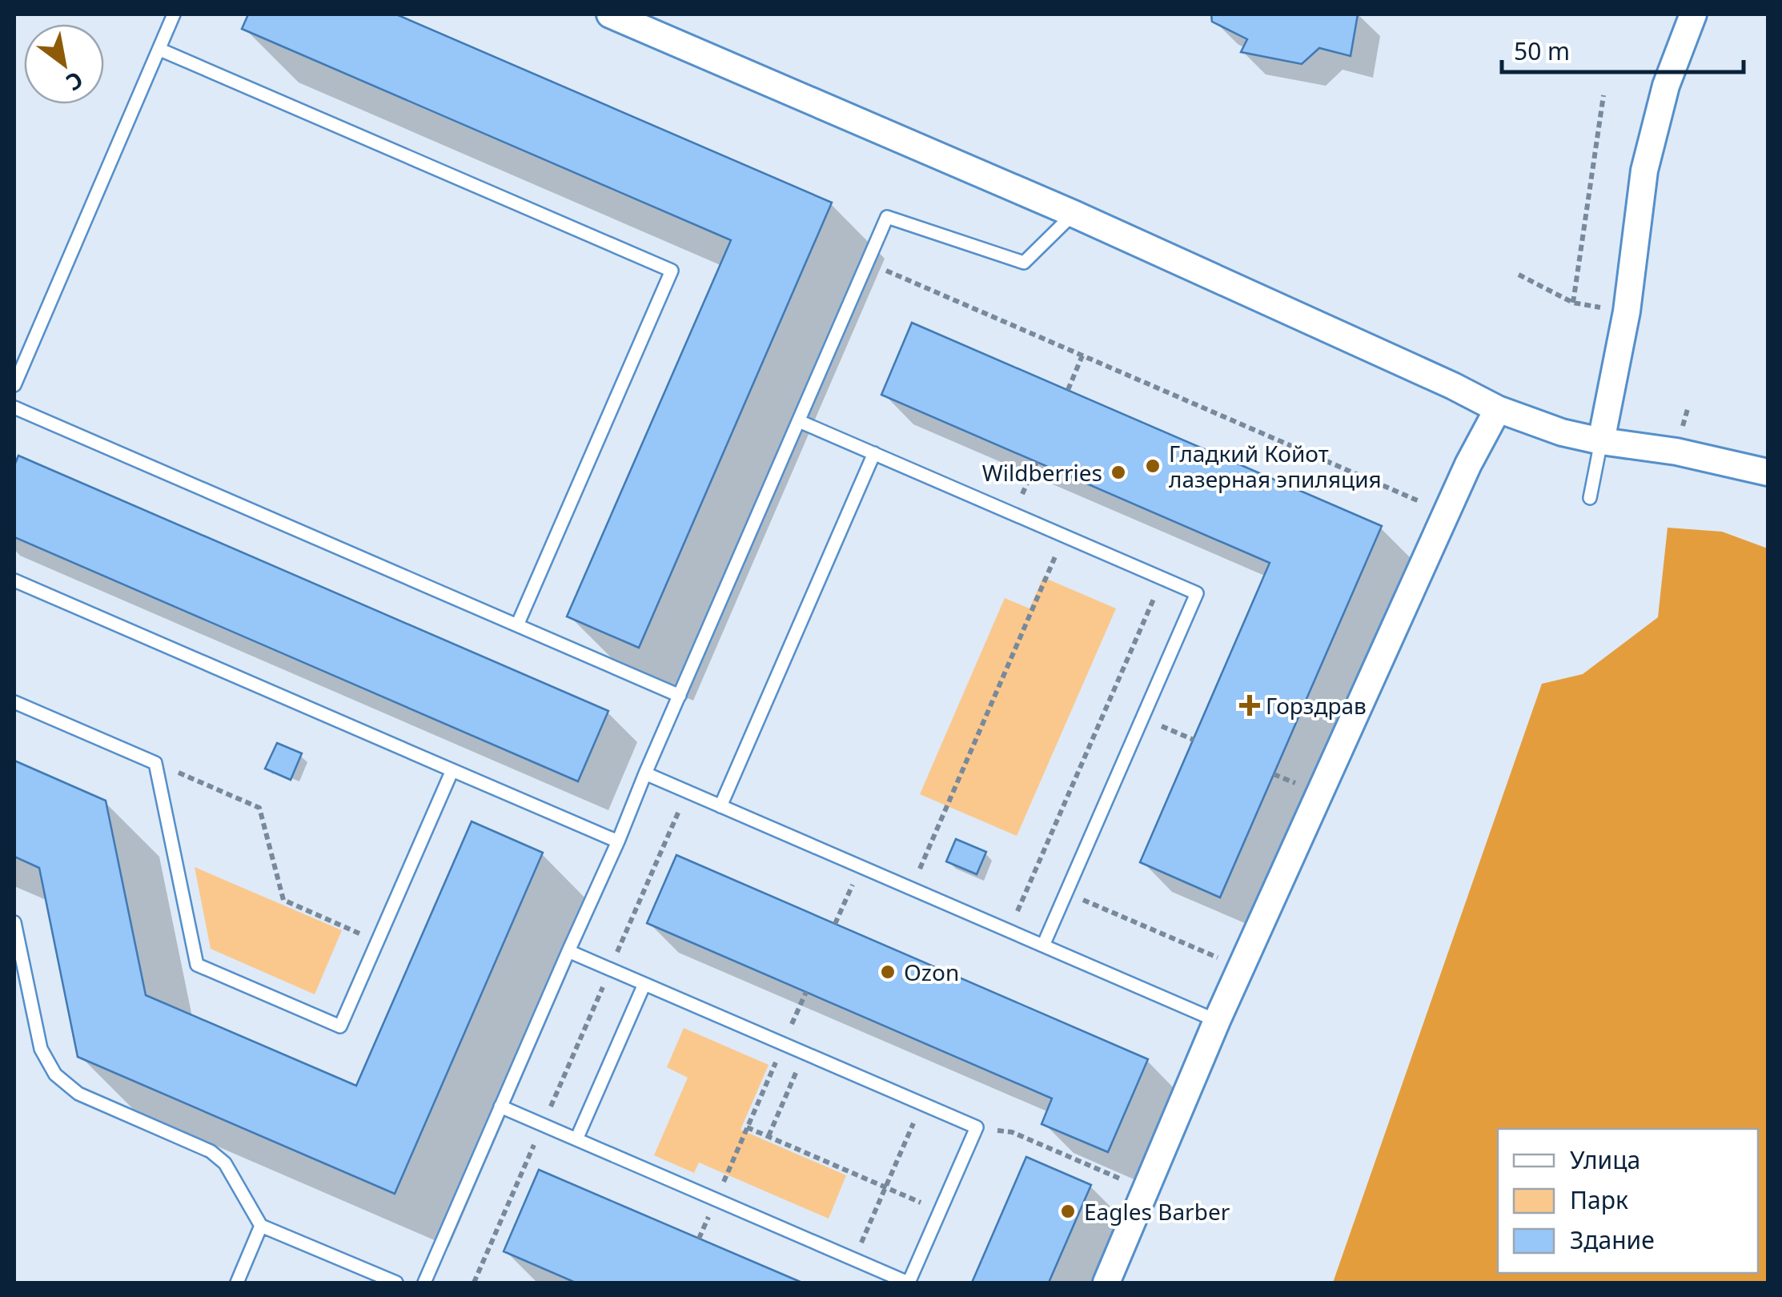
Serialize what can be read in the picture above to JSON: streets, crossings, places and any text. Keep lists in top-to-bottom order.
{
  "places": {
    "other": [
      "Гладкий Койот лазерная эпиляция",
      "Wildberries",
      "Ozon",
      "Eagles Barber"
    ],
    "health": ["Горздрав"]
  },
  "legend": ["Улица", "Парк", "Здание"],
  "scale_bar": "50 m",
  "north": "bottom right"
}
